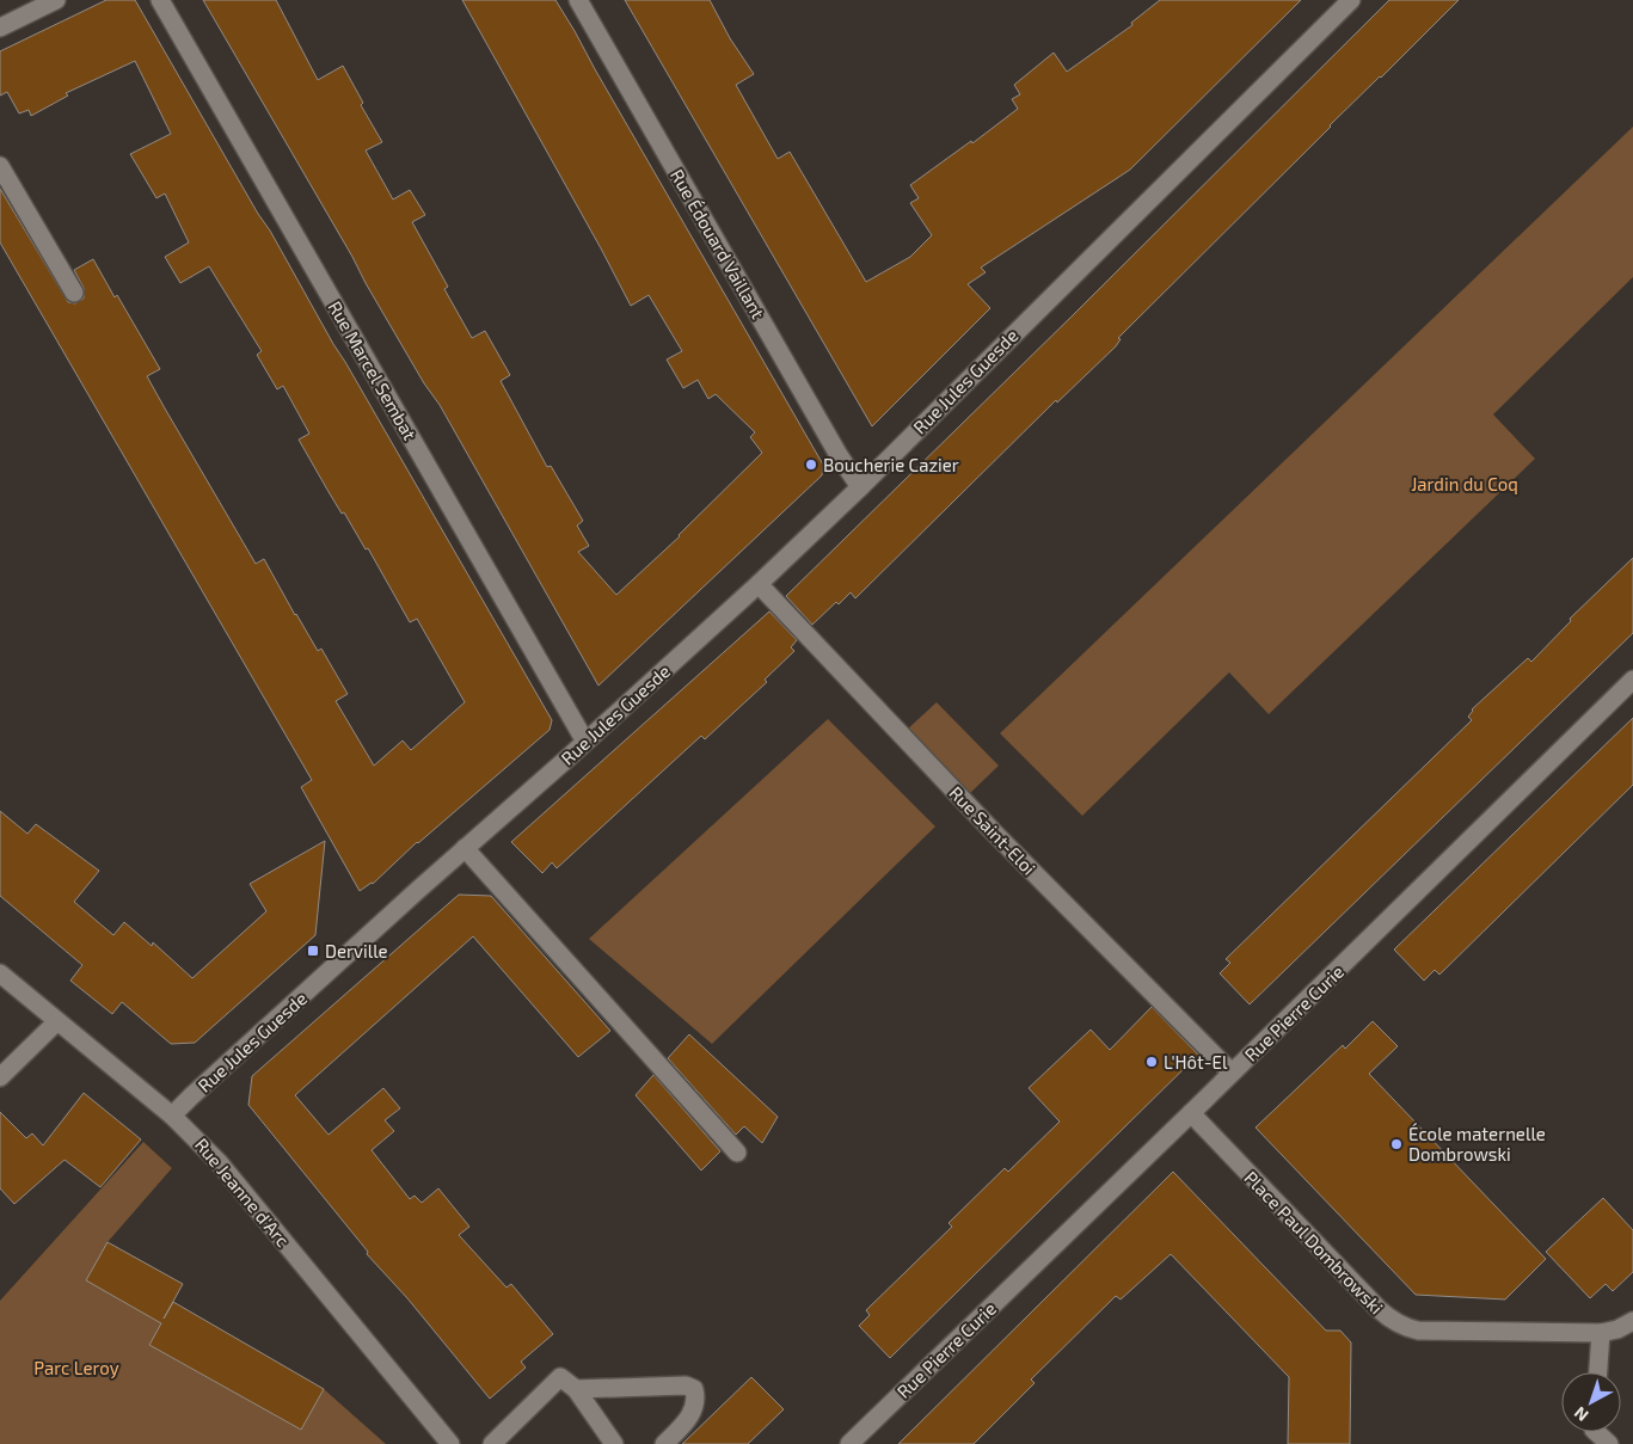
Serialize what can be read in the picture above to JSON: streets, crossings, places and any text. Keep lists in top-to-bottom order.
{
  "streets": {
    "street": [
      "Rue Édouard Vaillant",
      "Rue Marcel Sembat",
      "Rue Jules Guesde",
      "Rue Saint-Eloi",
      "Rue Pierre Curie",
      "Rue Jeanne d'Arc",
      "Place Paul Dombrowski"
    ]
  },
  "crossings": [
    ["Rue Édouard Vaillant", "Rue Jules Guesde"],
    ["Rue Marcel Sembat", "Rue Jules Guesde"],
    ["Rue Jules Guesde", "Rue Saint-Eloi"],
    ["Rue Jules Guesde", "Rue Jeanne d'Arc"],
    ["Rue Saint-Eloi", "Rue Pierre Curie"],
    ["Rue Pierre Curie", "Place Paul Dombrowski"]
  ],
  "parks": ["Jardin du Coq", "Parc Leroy"],
  "places": {
    "other": ["Boucherie Cazier", "L'Hôt-El", "École maternelle Dombrowski"],
    "transit": ["Derville"]
  },
  "north": "bottom left"
}
